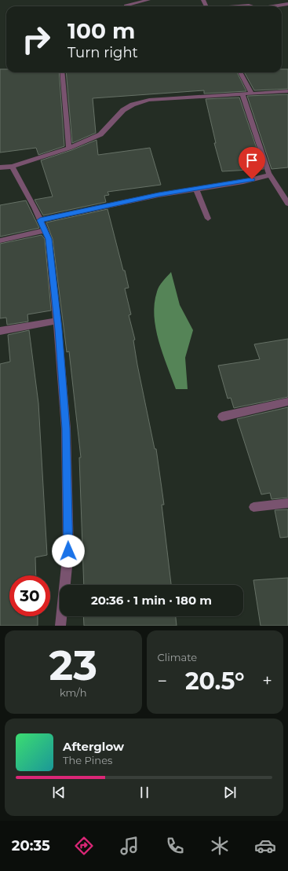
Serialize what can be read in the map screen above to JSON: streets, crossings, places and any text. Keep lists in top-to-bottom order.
{
  "page": {
    "turn": ["100 m", "Turn right"],
    "limit": "30",
    "trip": "20:36 · 1 min · 180 m",
    "tile": [
      ["23", "km/h"],
      "Climate"
    ],
    "heat": ["−", "20.5°", "+"],
    "song": ["Afterglow", "The Pines"],
    "tabs": "20:35"
  }
}
